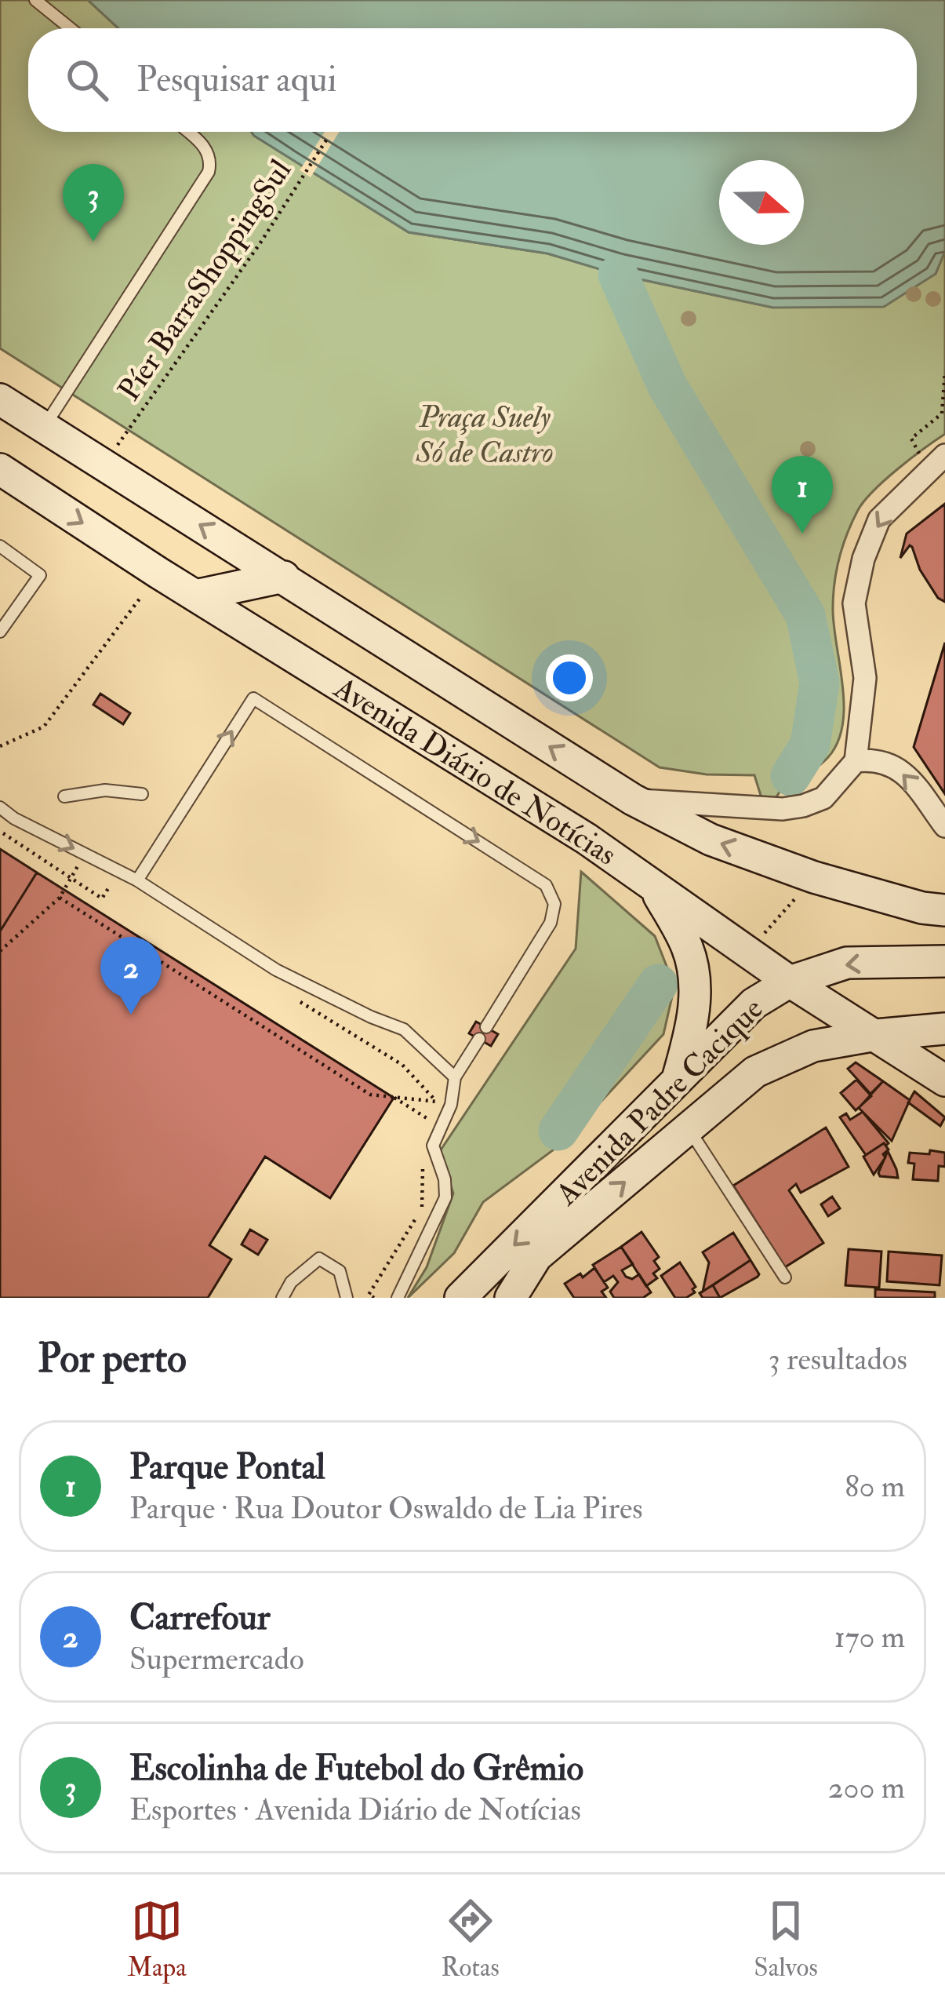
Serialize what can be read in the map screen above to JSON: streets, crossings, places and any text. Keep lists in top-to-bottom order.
{
  "streets": {
    "main road": ["Avenida Diário de Notícias", "Avenida Padre Cacique"],
    "path": ["Píer BarraShoppingSul"]
  },
  "crossings": [
    ["Avenida Diário de Notícias", "Avenida Padre Cacique"]
  ],
  "parks": ["Praça Suely Só de Castro"],
  "north": "right",
  "page": {
    "search": "Pesquisar aqui",
    "pins": ["3", "1", "2"],
    "heading": ["Por perto", "3 resultados"],
    "list": [
      {
        "mark": "1",
        "name": "Parque Pontal",
        "note": "Parque · Rua Doutor Oswaldo de Lia Pires",
        "value": "80 m"
      },
      {
        "mark": "2",
        "name": "Carrefour",
        "note": "Supermercado",
        "value": "170 m"
      },
      {
        "mark": "3",
        "name": "Escolinha de Futebol do Grêmio",
        "note": "Esportes · Avenida Diário de Notícias",
        "value": "200 m"
      }
    ],
    "nav": ["Mapa", "Rotas", "Salvos"]
  }
}
